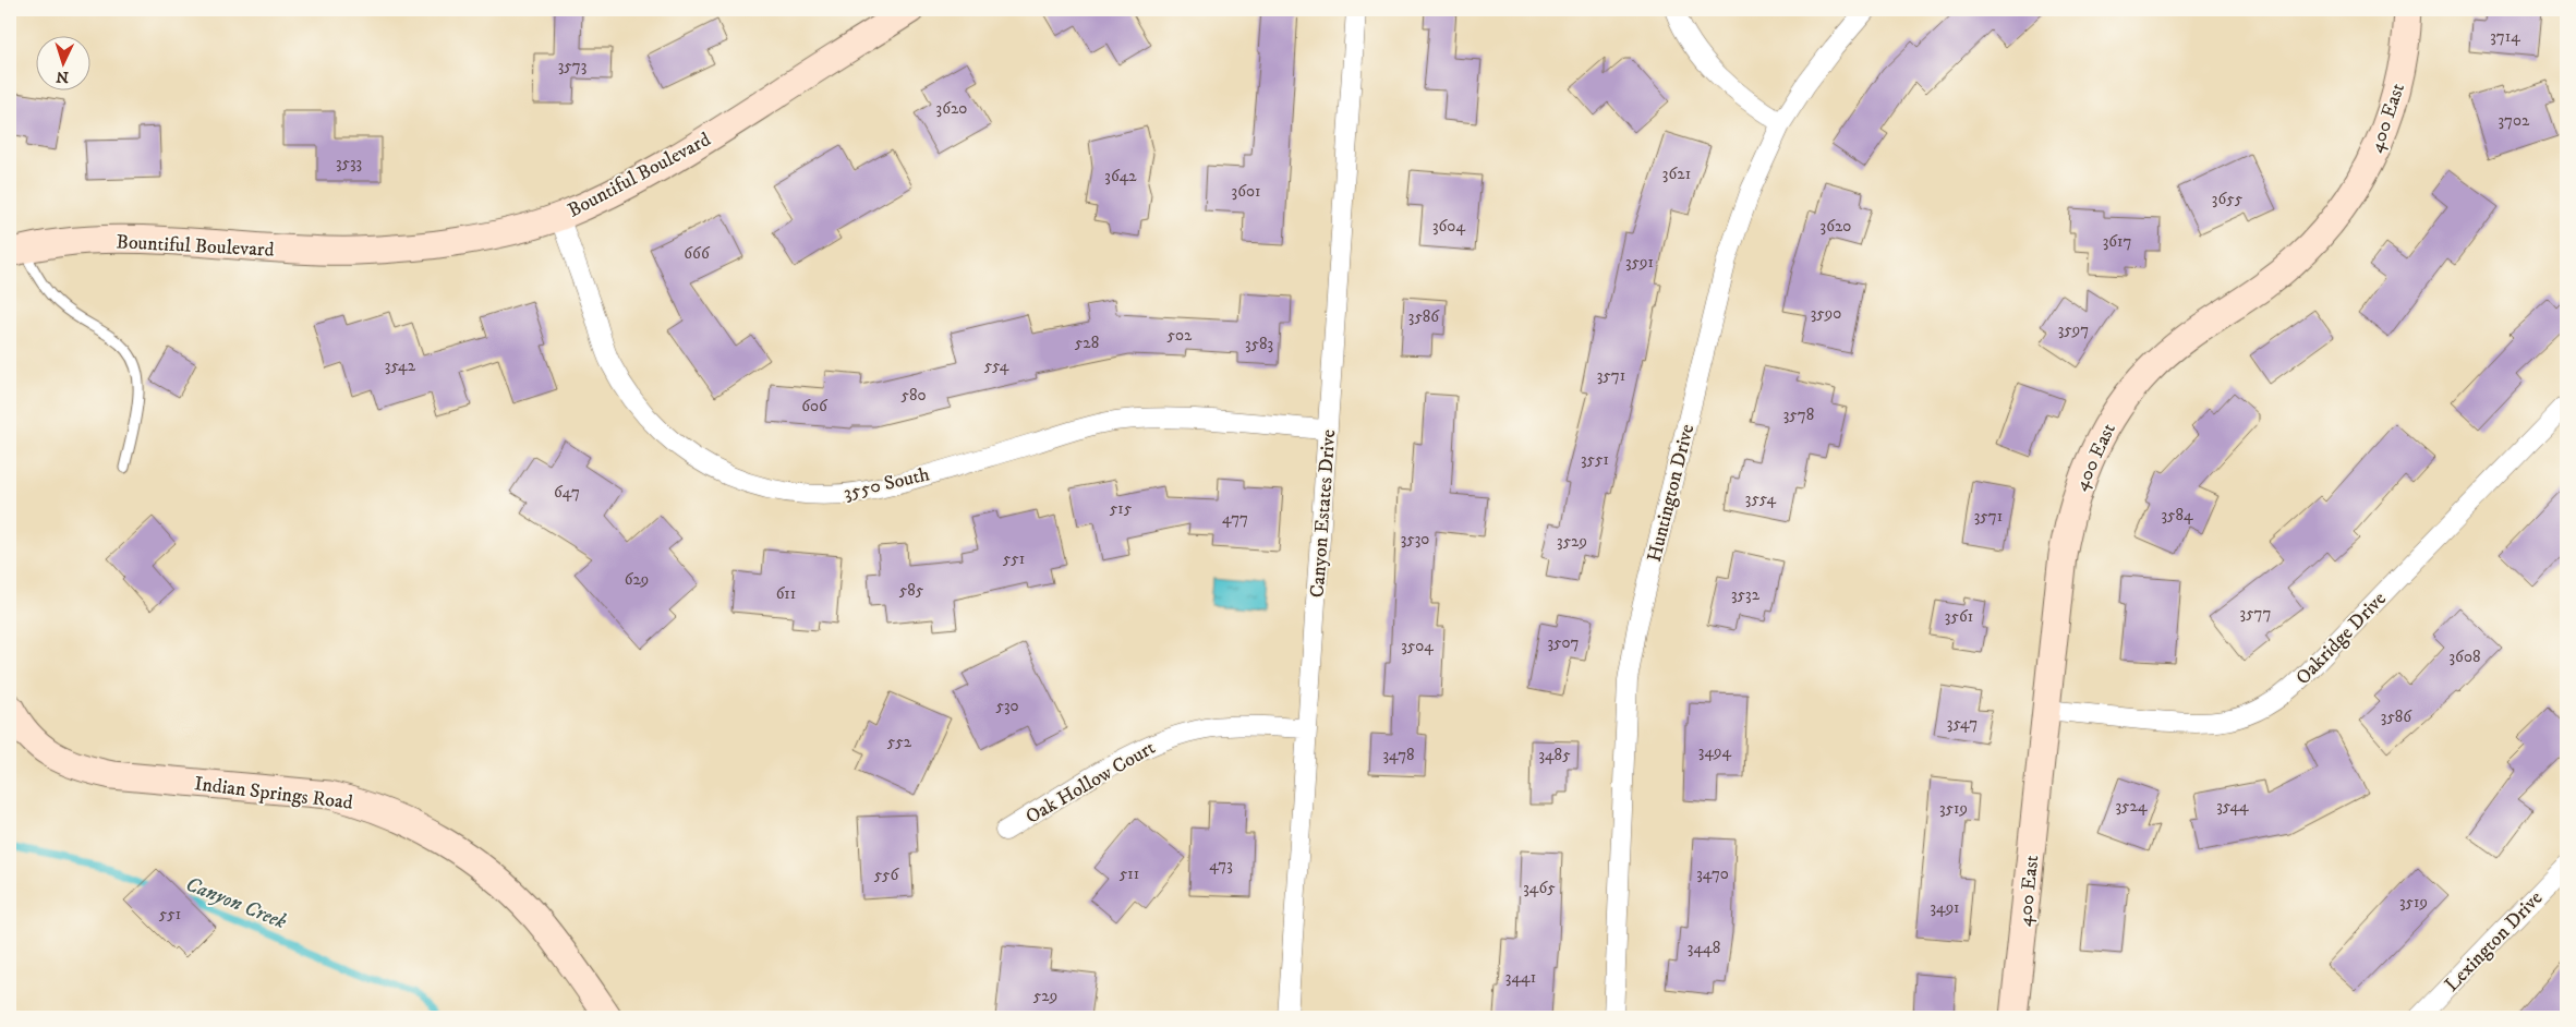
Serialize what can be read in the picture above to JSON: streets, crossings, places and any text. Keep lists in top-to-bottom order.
{
  "streets": {
    "street": [
      "400 East",
      "Bountiful Boulevard",
      "3550 South",
      "Huntington Drive",
      "Canyon Estates Drive",
      "Oakridge Drive",
      "Oak Hollow Court",
      "Indian Springs Road",
      "Lexington Drive"
    ]
  },
  "crossings": [
    ["400 East", "Oakridge Drive"],
    ["Bountiful Boulevard", "3550 South"],
    ["3550 South", "Canyon Estates Drive"],
    ["Canyon Estates Drive", "Oak Hollow Court"]
  ],
  "water": ["Canyon Creek"],
  "house_numbers": [
    "3714",
    "3573",
    "3620",
    "3702",
    "3533",
    "3621",
    "3642",
    "3601",
    "3655",
    "3604",
    "3620",
    "3617",
    "666",
    "3591",
    "3590",
    "3586",
    "3597",
    "502",
    "528",
    "3583",
    "3542",
    "554",
    "3571",
    "580",
    "606",
    "3578",
    "3551",
    "647",
    "3554",
    "515",
    "3584",
    "3571",
    "477",
    "3530",
    "3529",
    "551",
    "629",
    "585",
    "611",
    "3532",
    "3577",
    "3561",
    "3507",
    "3504",
    "3608",
    "530",
    "3586",
    "3547",
    "552",
    "3494",
    "3478",
    "3485",
    "3524",
    "3544",
    "3519",
    "473",
    "511",
    "3470",
    "556",
    "3465",
    "3519",
    "3491",
    "551",
    "3448",
    "3441",
    "529"
  ],
  "north": "bottom"
}
